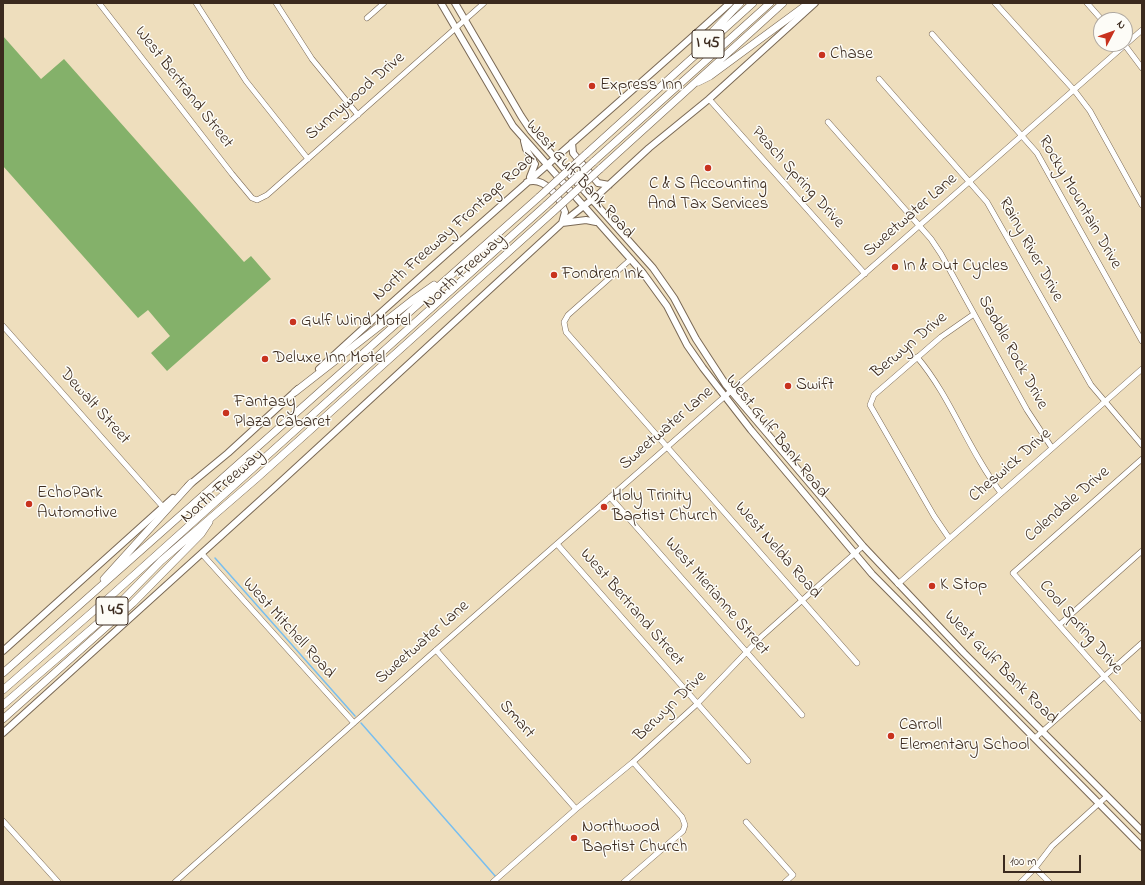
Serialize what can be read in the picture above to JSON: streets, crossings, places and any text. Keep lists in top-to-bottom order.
{
  "streets": {
    "highway": ["I 45", "North Freeway"],
    "main road": ["West Gulf Bank Road", "North Freeway Frontage Road"],
    "street": [
      "West Bertrand Street",
      "Sunnywood Drive",
      "Peach Spring Drive",
      "Rocky Mountain Drive",
      "Sweetwater Lane",
      "Rainy River Drive",
      "Berwyn Drive",
      "Saddle Rock Drive",
      "Dewalt Street",
      "Cheswick Drive",
      "Colendale Drive",
      "West Nelda Road",
      "West Mierianne Street",
      "Cool Spring Drive",
      "West Mitchell Road",
      "Smart"
    ]
  },
  "crossings": [
    ["West Bertrand Street", "Sunnywood Drive"],
    ["West Bertrand Street", "Sweetwater Lane"],
    ["West Bertrand Street", "Berwyn Drive"],
    ["Sunnywood Drive", "West Gulf Bank Road"],
    ["Peach Spring Drive", "Sweetwater Lane"],
    ["West Gulf Bank Road", "Sweetwater Lane"],
    ["West Gulf Bank Road", "North Freeway Frontage Road"],
    ["West Gulf Bank Road", "Berwyn Drive"],
    ["West Gulf Bank Road", "Cheswick Drive"],
    ["West Gulf Bank Road", "West Nelda Road"],
    ["Rocky Mountain Drive", "Sweetwater Lane"],
    ["Sweetwater Lane", "Rainy River Drive"],
    ["Sweetwater Lane", "Saddle Rock Drive"],
    ["Sweetwater Lane", "West Nelda Road"],
    ["Sweetwater Lane", "West Mierianne Street"],
    ["Sweetwater Lane", "West Mitchell Road"],
    ["Sweetwater Lane", "Smart"],
    ["North Freeway Frontage Road", "Dewalt Street"],
    ["Rainy River Drive", "Cheswick Drive"],
    ["Berwyn Drive", "Saddle Rock Drive"],
    ["Berwyn Drive", "Cheswick Drive"],
    ["Berwyn Drive", "West Nelda Road"],
    ["Berwyn Drive", "West Mierianne Street"],
    ["Berwyn Drive", "Smart"],
    ["Saddle Rock Drive", "Cheswick Drive"],
    ["Colendale Drive", "Cool Spring Drive"]
  ],
  "places": [
    "Chase",
    "Express Inn",
    "C & S Accounting And Tax Services",
    "In & Out Cycles",
    "Fondren Ink",
    "Gulf Wind Motel",
    "Deluxe Inn Motel",
    "Swift",
    "Fantasy Plaza Cabaret",
    "EchoPark Automotive",
    "Holy Trinity Baptist Church",
    "K Stop",
    "Carroll Elementary School",
    "Northwood Baptist Church"
  ],
  "scale_bar": "100 m",
  "north": "top right"
}
